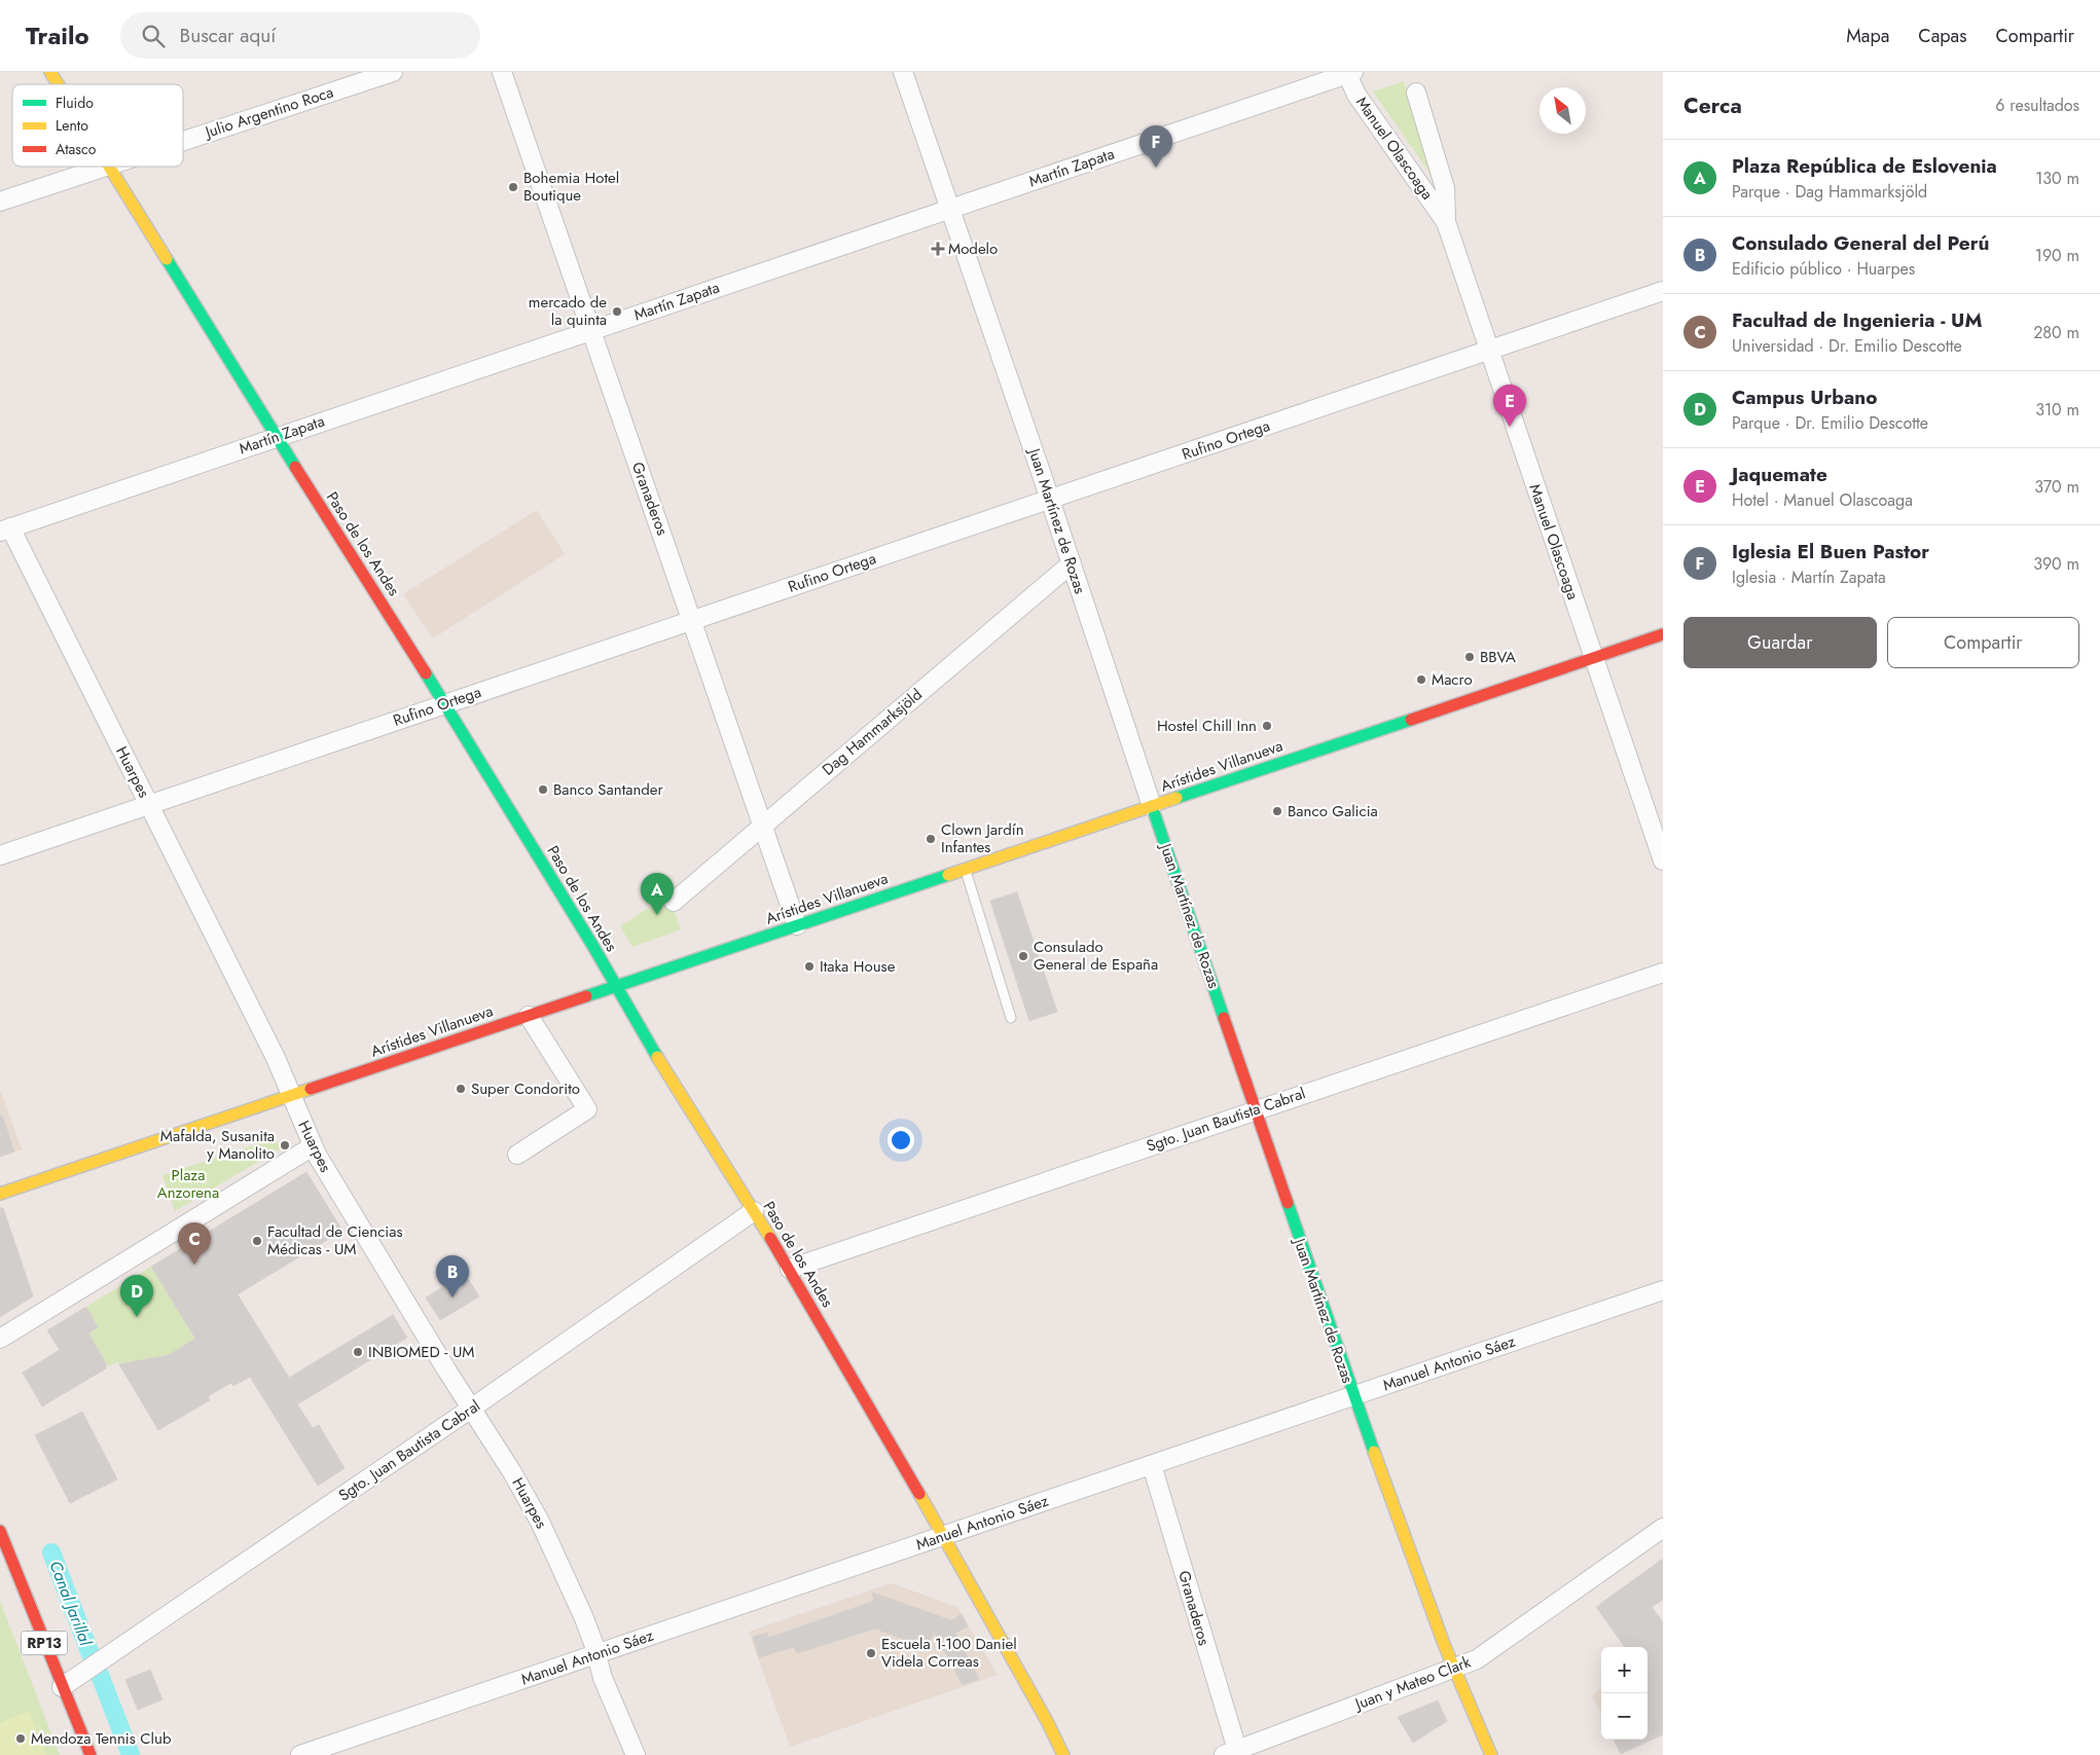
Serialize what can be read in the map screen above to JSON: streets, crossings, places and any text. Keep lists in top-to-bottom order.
{
  "streets": {
    "street": [
      "Julio Argentino Roca",
      "Manuel Olascoaga",
      "Martín Zapata",
      "Rufino Ortega",
      "Granaderos",
      "Juan Martínez de Rozas",
      "Paso de los Andes",
      "Dag Hammarksjöld",
      "Arístides Villanueva",
      "Huarpes",
      "Sgto. Juan Bautista Cabral",
      "Manuel Antonio Sáez",
      "RP13",
      "Juan y Mateo Clark"
    ]
  },
  "crossings": [
    ["Manuel Olascoaga", "Martín Zapata"],
    ["Manuel Olascoaga", "Rufino Ortega"],
    ["Manuel Olascoaga", "Arístides Villanueva"],
    ["Martín Zapata", "Granaderos"],
    ["Martín Zapata", "Juan Martínez de Rozas"],
    ["Martín Zapata", "Paso de los Andes"],
    ["Martín Zapata", "Huarpes"],
    ["Rufino Ortega", "Granaderos"],
    ["Rufino Ortega", "Juan Martínez de Rozas"],
    ["Rufino Ortega", "Paso de los Andes"],
    ["Rufino Ortega", "Huarpes"],
    ["Granaderos", "Dag Hammarksjöld"],
    ["Granaderos", "Arístides Villanueva"],
    ["Granaderos", "Manuel Antonio Sáez"],
    ["Granaderos", "Juan y Mateo Clark"],
    ["Juan Martínez de Rozas", "Dag Hammarksjöld"],
    ["Juan Martínez de Rozas", "Arístides Villanueva"],
    ["Juan Martínez de Rozas", "Sgto. Juan Bautista Cabral"],
    ["Juan Martínez de Rozas", "Manuel Antonio Sáez"],
    ["Juan Martínez de Rozas", "Juan y Mateo Clark"],
    ["Paso de los Andes", "Arístides Villanueva"],
    ["Paso de los Andes", "Sgto. Juan Bautista Cabral"],
    ["Paso de los Andes", "Manuel Antonio Sáez"],
    ["Arístides Villanueva", "Huarpes"],
    ["Huarpes", "Sgto. Juan Bautista Cabral"],
    ["Huarpes", "Manuel Antonio Sáez"],
    ["Sgto. Juan Bautista Cabral", "RP13"]
  ],
  "water": ["Canal Jarillal"],
  "parks": ["Plaza Anzorena"],
  "places": {
    "other": [
      "Bohemia Hotel Boutique",
      "mercado de la quinta",
      "BBVA",
      "Macro",
      "Hostel Chill Inn",
      "Banco Santander",
      "Banco Galicia",
      "Clown Jardín Infantes",
      "Consulado General de España",
      "Itaka House",
      "Super Condorito",
      "Mafalda, Susanita y Manolito",
      "Facultad de Ciencias Médicas - UM",
      "INBIOMED - UM",
      "Escuela 1-100 Daniel Videla Correas",
      "Mendoza Tennis Club"
    ],
    "health": ["Modelo"]
  },
  "legend": ["Fluido", "Lento", "Atasco"],
  "north": "top left",
  "page": {
    "header": "Trailo",
    "search": "Buscar aquí",
    "nav": ["Mapa", "Capas", "Compartir"],
    "heading": ["Cerca", "6 resultados"],
    "pins": [
      "F",
      "E",
      "A",
      "C",
      "B",
      "D"
    ],
    "list": [
      {
        "mark": "A",
        "name": "Plaza República de Eslovenia",
        "note": "Parque · Dag Hammarksjöld",
        "value": "130 m"
      },
      {
        "mark": "B",
        "name": "Consulado General del Perú",
        "note": "Edificio público · Huarpes",
        "value": "190 m"
      },
      {
        "mark": "C",
        "name": "Facultad de Ingenieria - UM",
        "note": "Universidad · Dr. Emilio Descotte",
        "value": "280 m"
      },
      {
        "mark": "D",
        "name": "Campus Urbano",
        "note": "Parque · Dr. Emilio Descotte",
        "value": "310 m"
      },
      {
        "mark": "E",
        "name": "Jaquemate",
        "note": "Hotel · Manuel Olascoaga",
        "value": "370 m"
      },
      {
        "mark": "F",
        "name": "Iglesia El Buen Pastor",
        "note": "Iglesia · Martín Zapata",
        "value": "390 m"
      }
    ],
    "buttons": ["Guardar", "Compartir"],
    "map_buttons": ["+", "−"]
  }
}
